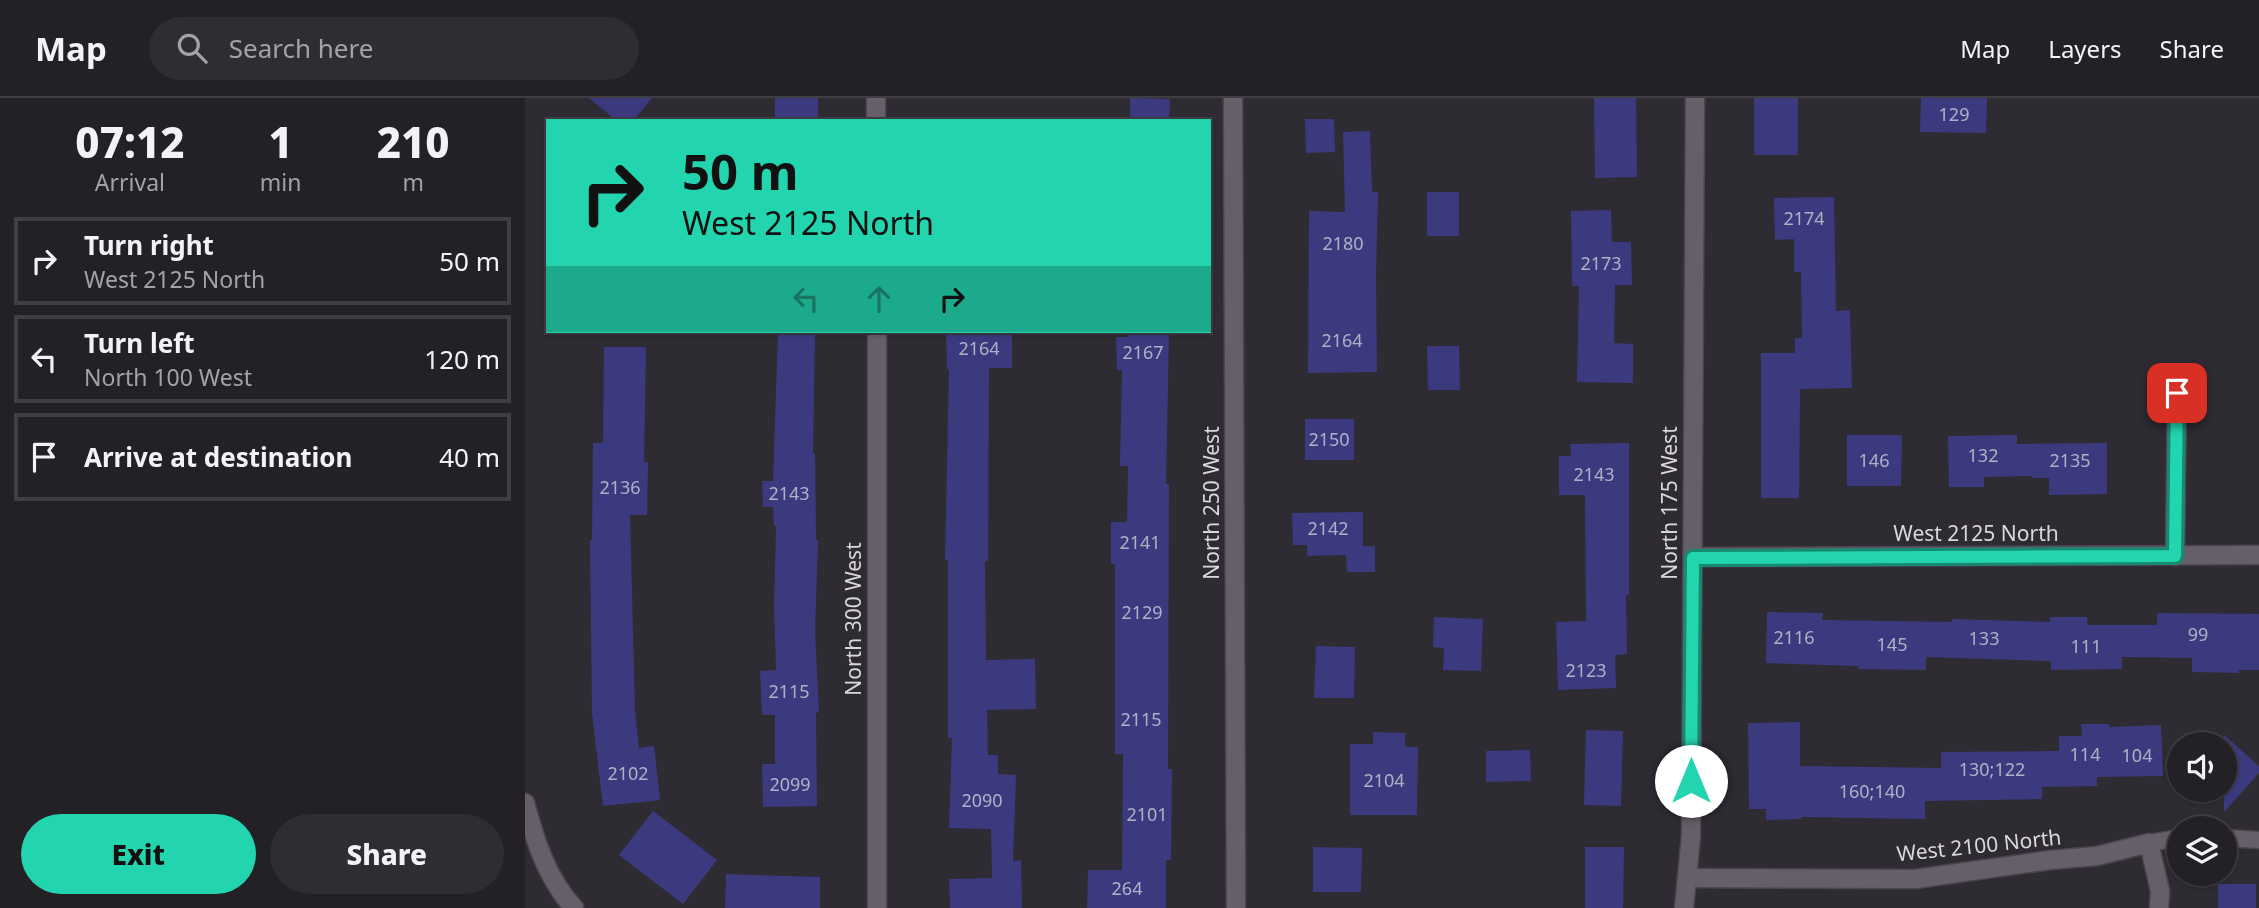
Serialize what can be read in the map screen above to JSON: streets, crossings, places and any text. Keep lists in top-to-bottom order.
{
  "streets": {
    "street": [
      "North 250 West",
      "North 175 West",
      "West 2125 North",
      "North 300 West",
      "West 2100 North"
    ]
  },
  "crossings": [
    ["North 175 West", "West 2125 North"],
    ["North 175 West", "West 2100 North"]
  ],
  "house_numbers": [
    "129",
    "2174",
    "2180",
    "2173",
    "2164",
    "2164",
    "2167",
    "2150",
    "132",
    "146",
    "2135",
    "2143",
    "2136",
    "2143",
    "2142",
    "2141",
    "2129",
    "99",
    "2116",
    "133",
    "145",
    "111",
    "2123",
    "2115",
    "2115",
    "114",
    "104",
    "130;122",
    "2102",
    "2104",
    "2099",
    "160;140",
    "2090",
    "2101",
    "264"
  ],
  "page": {
    "header": "Map",
    "search": "Search here",
    "nav": ["Map", "Layers", "Share"],
    "eta": [
      "07:12",
      "Arrival",
      "1",
      "min",
      "210",
      "m"
    ],
    "turn": ["50 m", "West 2125 North"],
    "list": [
      {
        "name": "Turn right",
        "note": "West 2125 North",
        "value": "50 m"
      },
      {
        "name": "Turn left",
        "note": "North 100 West",
        "value": "120 m"
      },
      {
        "name": "Arrive at destination",
        "value": "40 m"
      }
    ],
    "buttons": ["Exit", "Share"]
  }
}
